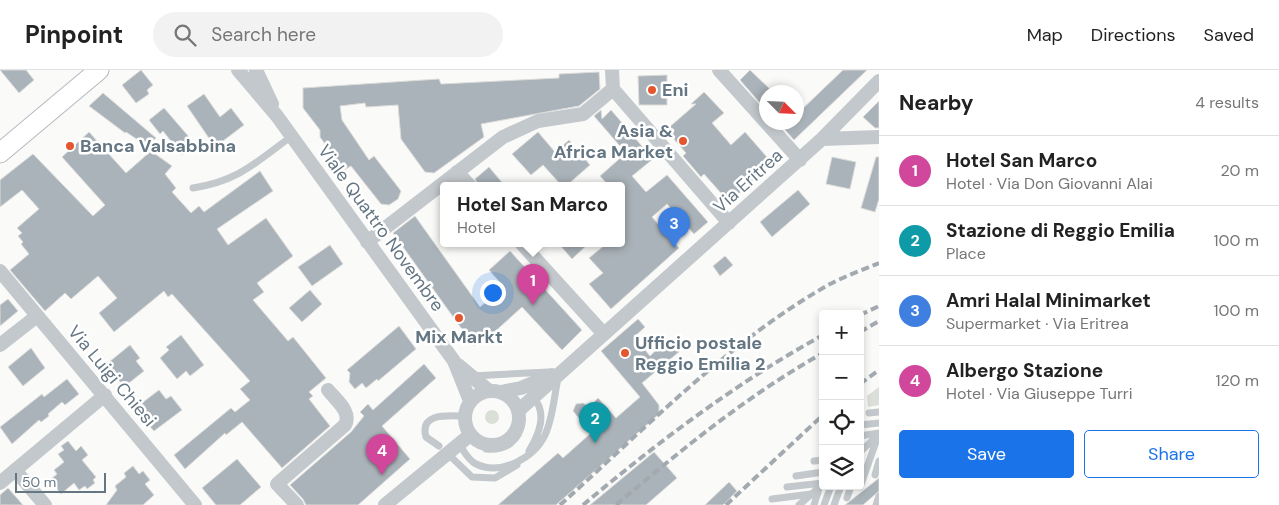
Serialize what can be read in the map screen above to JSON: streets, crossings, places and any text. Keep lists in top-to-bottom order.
{
  "streets": {
    "street": ["Via Eritrea", "Viale Quattro Novembre", "Via Luigi Chiesi"]
  },
  "places": [
    "Eni",
    "Asia & Africa Market",
    "Banca Valsabbina",
    "Mix Markt",
    "Ufficio postale Reggio Emilia 2"
  ],
  "scale_bar": "50 m",
  "north": "bottom right",
  "page": {
    "header": "Pinpoint",
    "search": "Search here",
    "nav": ["Map", "Directions", "Saved"],
    "heading": ["Nearby", "4 results"],
    "list": [
      {
        "mark": "1",
        "name": "Hotel San Marco",
        "note": "Hotel · Via Don Giovanni Alai",
        "value": "20 m"
      },
      {
        "mark": "2",
        "name": "Stazione di Reggio Emilia",
        "note": "Place",
        "value": "100 m"
      },
      {
        "mark": "3",
        "name": "Amri Halal Minimarket",
        "note": "Supermarket · Via Eritrea",
        "value": "100 m"
      },
      {
        "mark": "4",
        "name": "Albergo Stazione",
        "note": "Hotel · Via Giuseppe Turri",
        "value": "120 m"
      }
    ],
    "popup": ["Hotel San Marco", "Hotel"],
    "pins": [
      "3",
      "1",
      "2",
      "4"
    ],
    "map_buttons": ["+", "−"],
    "buttons": ["Save", "Share"],
    "scale": "50 m"
  }
}
